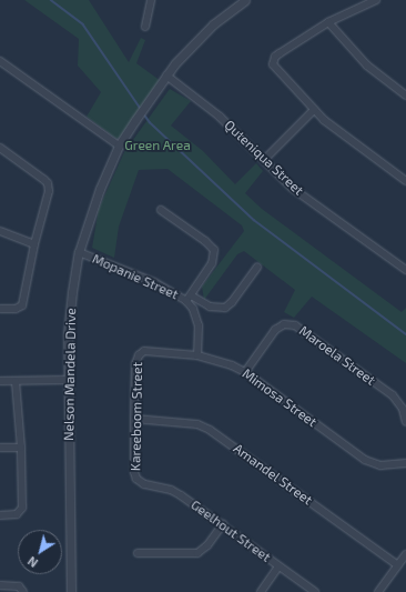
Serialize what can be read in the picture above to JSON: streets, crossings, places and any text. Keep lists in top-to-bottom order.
{
  "streets": {
    "street": [
      "Quteniqua Street",
      "Mopanie Street",
      "Maroela Street",
      "Nelson Mandela Drive",
      "Mimosa Street",
      "Kareeboom Street",
      "Amandel Street",
      "Geelhout Street"
    ]
  },
  "crossings": [
    ["Quteniqua Street", "Nelson Mandela Drive"],
    ["Mopanie Street", "Nelson Mandela Drive"],
    ["Mopanie Street", "Mimosa Street"],
    ["Maroela Street", "Mimosa Street"],
    ["Mimosa Street", "Kareeboom Street"],
    ["Kareeboom Street", "Amandel Street"],
    ["Kareeboom Street", "Geelhout Street"]
  ],
  "parks": ["Green Area"],
  "north": "bottom left"
}
